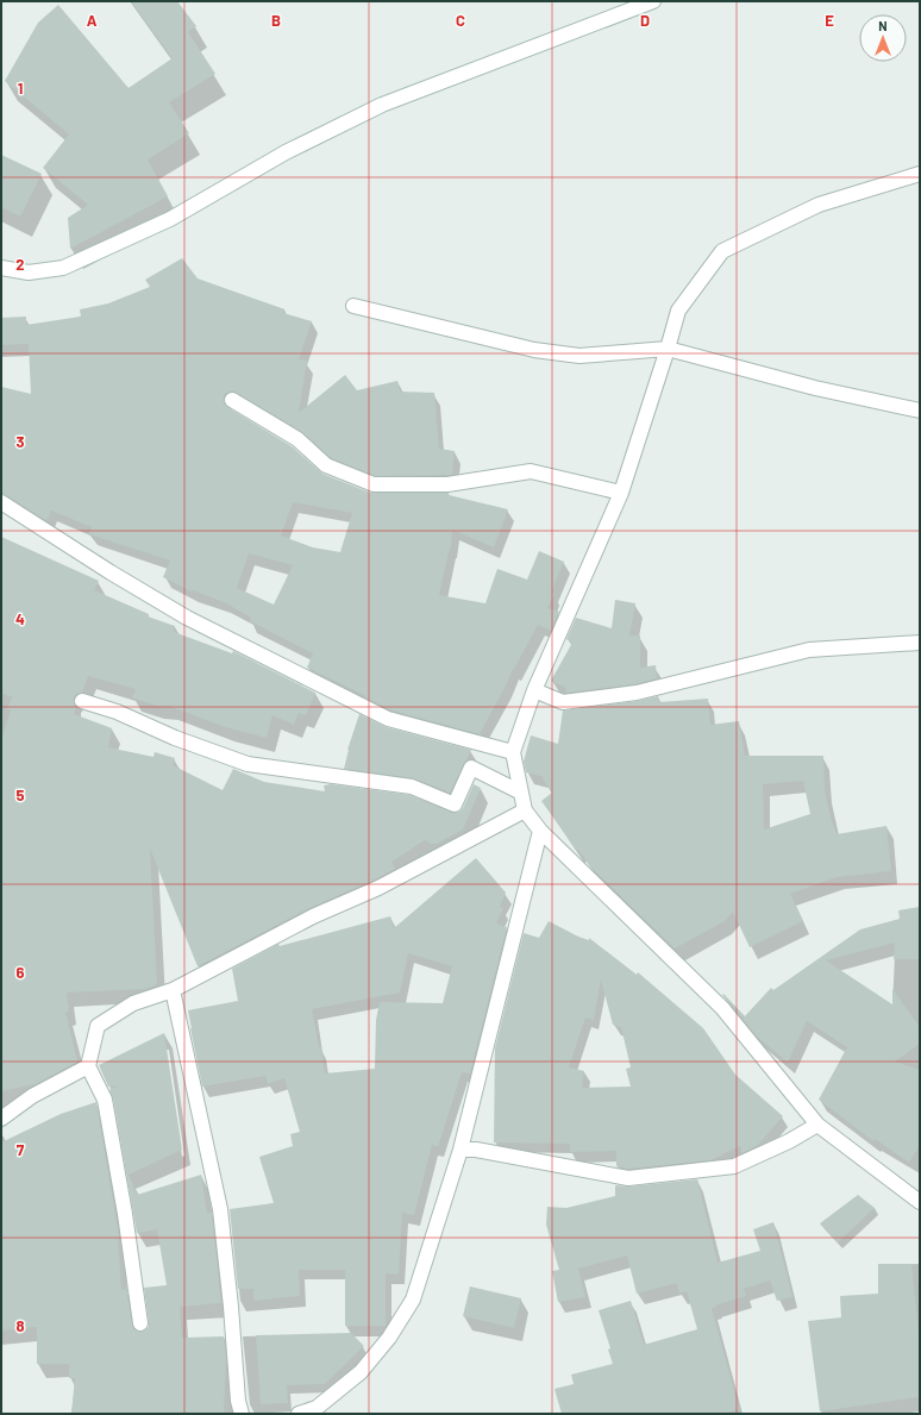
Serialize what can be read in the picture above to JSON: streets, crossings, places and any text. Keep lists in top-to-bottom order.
{
  "north": "top",
  "grid": {
    "columns": [
      "A",
      "B",
      "C",
      "D",
      "E"
    ],
    "rows": [
      "1",
      "2",
      "3",
      "4",
      "5",
      "6",
      "7",
      "8"
    ]
  }
}
